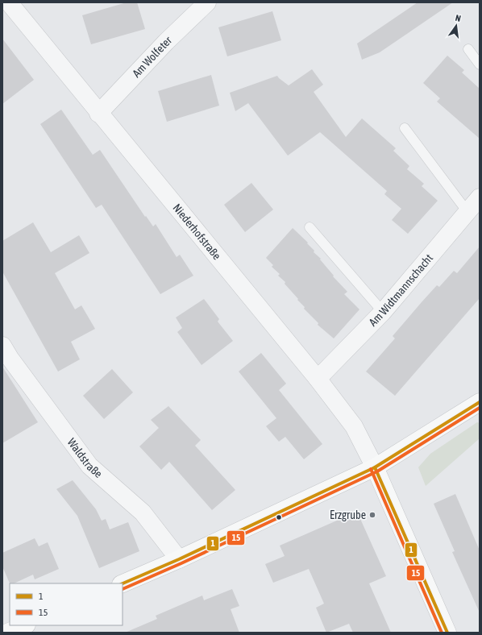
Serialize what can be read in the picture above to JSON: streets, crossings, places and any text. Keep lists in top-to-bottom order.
{
  "streets": {
    "street": [
      "Am Wolfeter",
      "Niederhofstraße",
      "Am Widtmannschacht",
      "Waldstraße"
    ]
  },
  "crossings": [
    ["Am Wolfeter", "Niederhofstraße"],
    ["Niederhofstraße", "Am Widtmannschacht"]
  ],
  "places": ["Erzgrube"],
  "lines": ["transit line 1", "transit line 15"],
  "legend": ["1", "15"],
  "north": "top"
}
